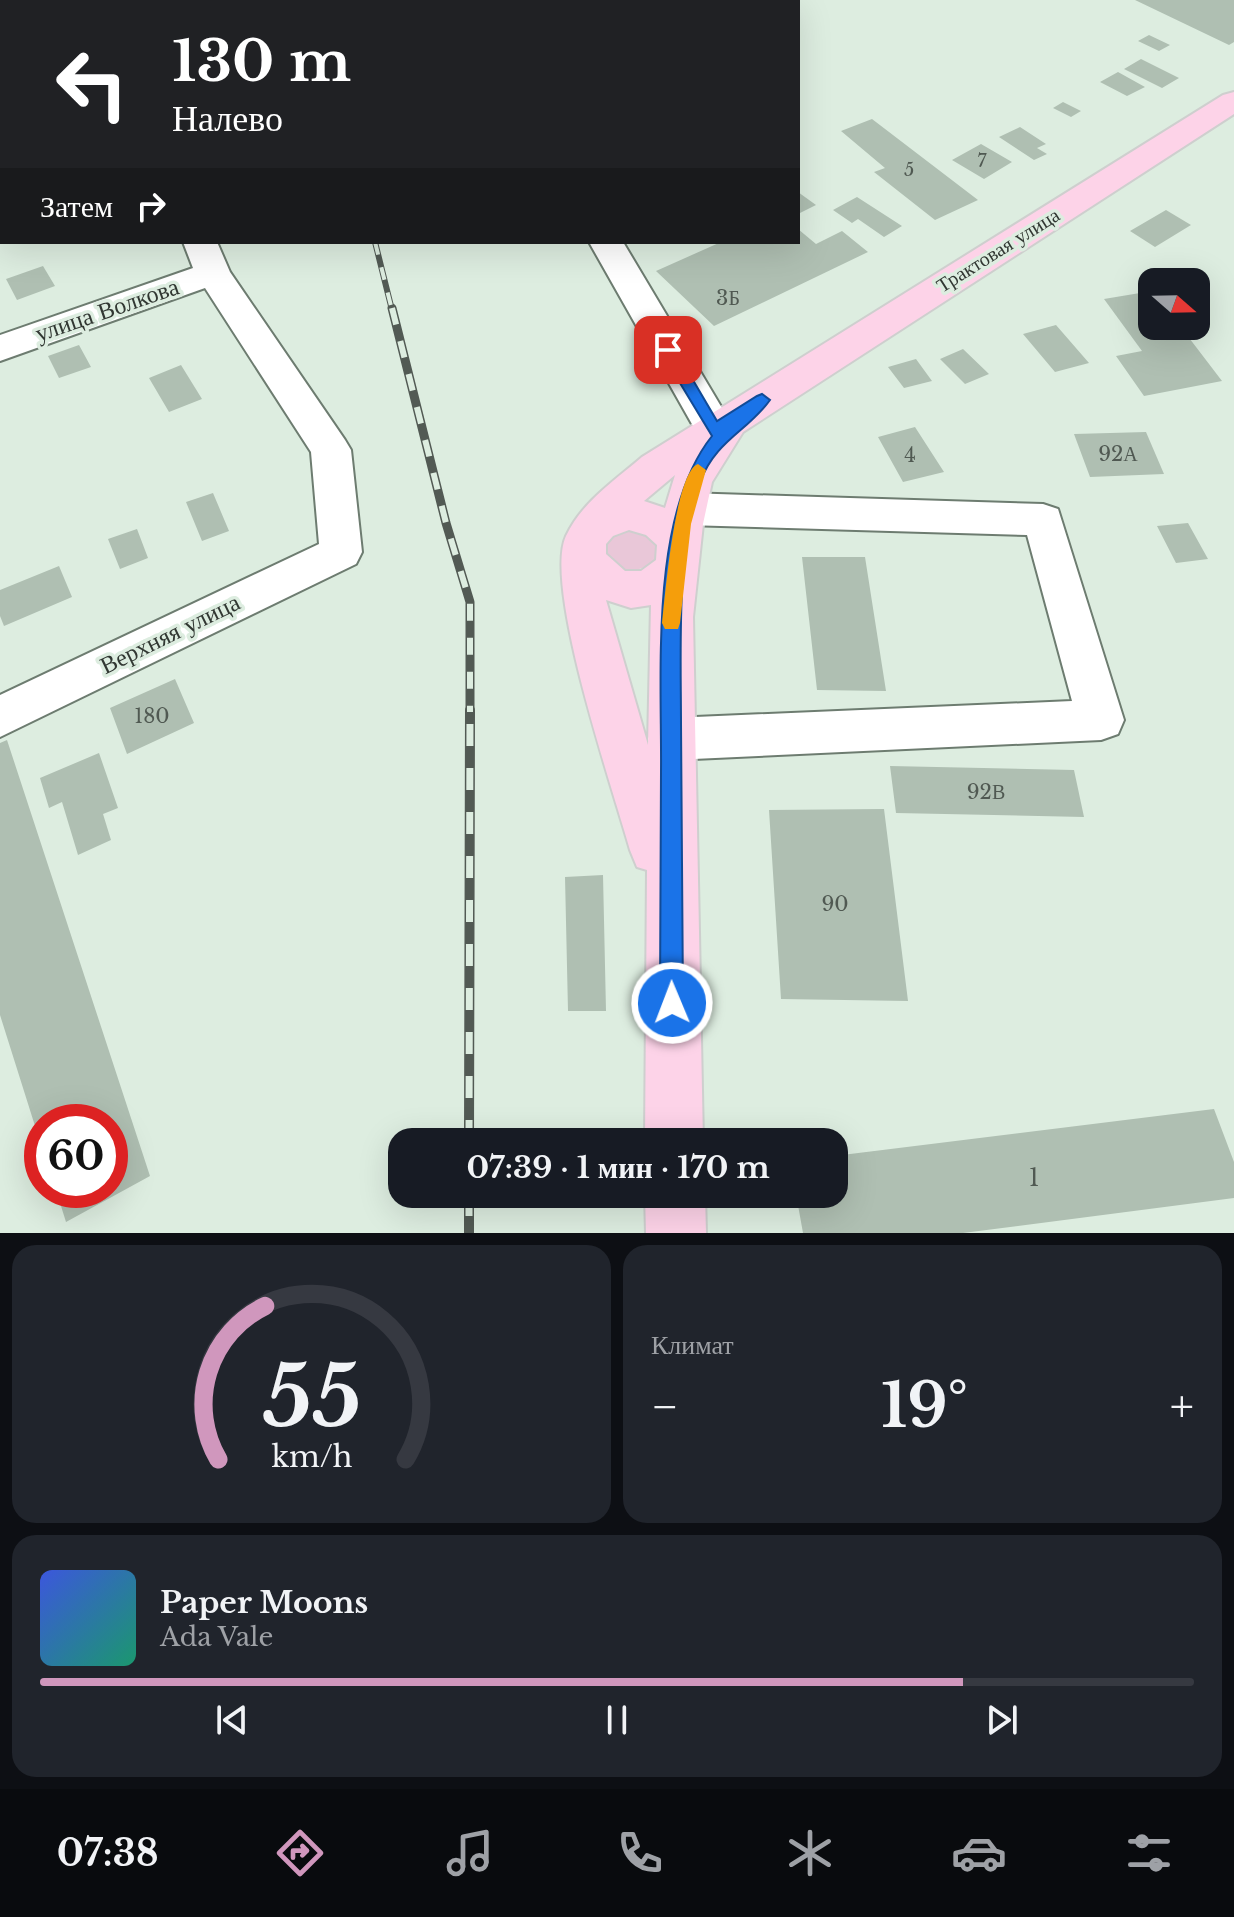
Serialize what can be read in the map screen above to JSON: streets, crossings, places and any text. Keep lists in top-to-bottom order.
{
  "streets": {
    "main road": ["Трактовая улица"],
    "street": ["улица Волкова", "Верхняя улица"]
  },
  "crossings": [
    ["улица Волкова", "Верхняя улица"]
  ],
  "house_numbers": [
    "7",
    "5",
    "3Б",
    "92А",
    "4",
    "180",
    "92В",
    "90",
    "1"
  ],
  "north": "right",
  "page": {
    "turn": ["130 m", "Налево"],
    "then": "Затем",
    "limit": "60",
    "trip": "07:39 · 1 мин · 170 m",
    "tile": "Климат",
    "heat": ["−", "19°", "+"],
    "song": ["Paper Moons", "Ada Vale"],
    "tabs": "07:38",
    "gauge": ["55", "km/h"]
  }
}
